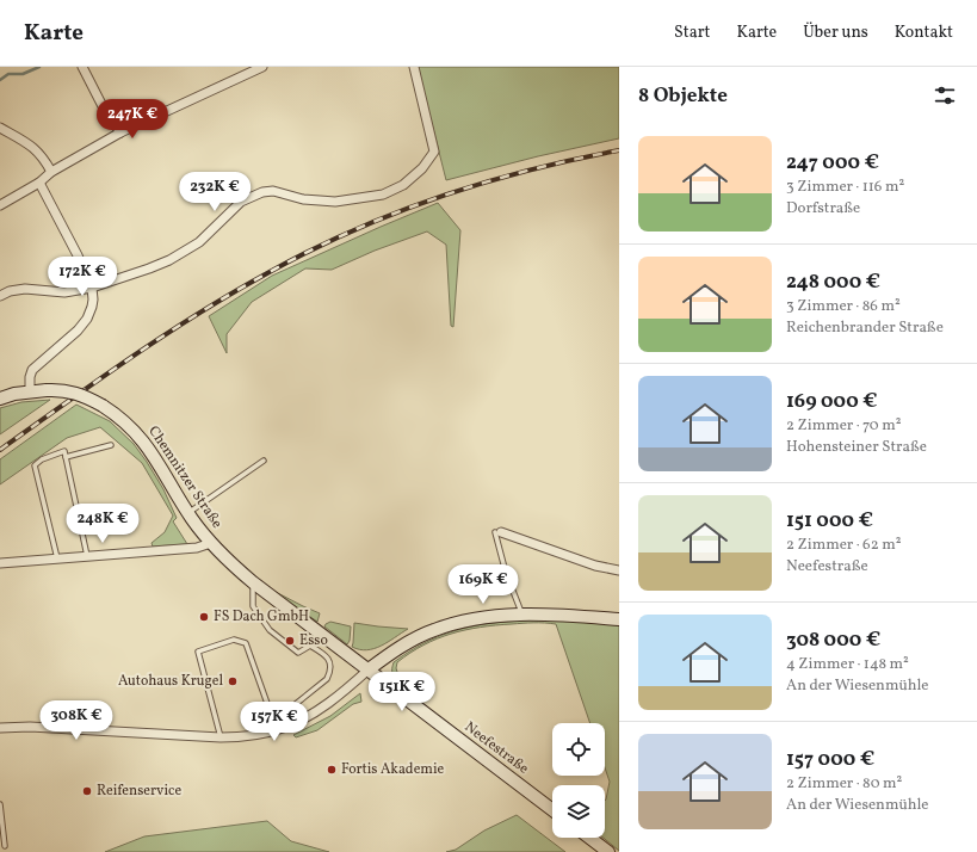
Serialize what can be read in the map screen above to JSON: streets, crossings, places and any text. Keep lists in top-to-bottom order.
{
  "streets": {
    "main road": ["Chemnitzer Straße", "Neefestraße"]
  },
  "crossings": [
    ["Chemnitzer Straße", "Neefestraße"]
  ],
  "places": [
    "FS Dach GmbH",
    "Esso",
    "Autohaus Krugel",
    "Fortis Akademie",
    "Reifenservice"
  ],
  "page": {
    "header": "Karte",
    "nav": [
      "Start",
      "Karte",
      "Über uns",
      "Kontakt"
    ],
    "heading": "8 Objekte",
    "price": [
      "247K €",
      "232K €",
      "172K €",
      "248K €",
      "169K €",
      "151K €",
      "308K €",
      "157K €"
    ],
    "list": [
      {
        "name": "247 000 €",
        "note": "3 Zimmer · 116 m² · Dorfstraße"
      },
      {
        "name": "248 000 €",
        "note": "3 Zimmer · 86 m² · Reichenbrander Straße"
      },
      {
        "name": "169 000 €",
        "note": "2 Zimmer · 70 m² · Hohensteiner Straße"
      },
      {
        "name": "151 000 €",
        "note": "2 Zimmer · 62 m² · Neefestraße"
      },
      {
        "name": "308 000 €",
        "note": "4 Zimmer · 148 m² · An der Wiesenmühle"
      },
      {
        "name": "157 000 €",
        "note": "2 Zimmer · 80 m² · An der Wiesenmühle"
      }
    ]
  }
}
